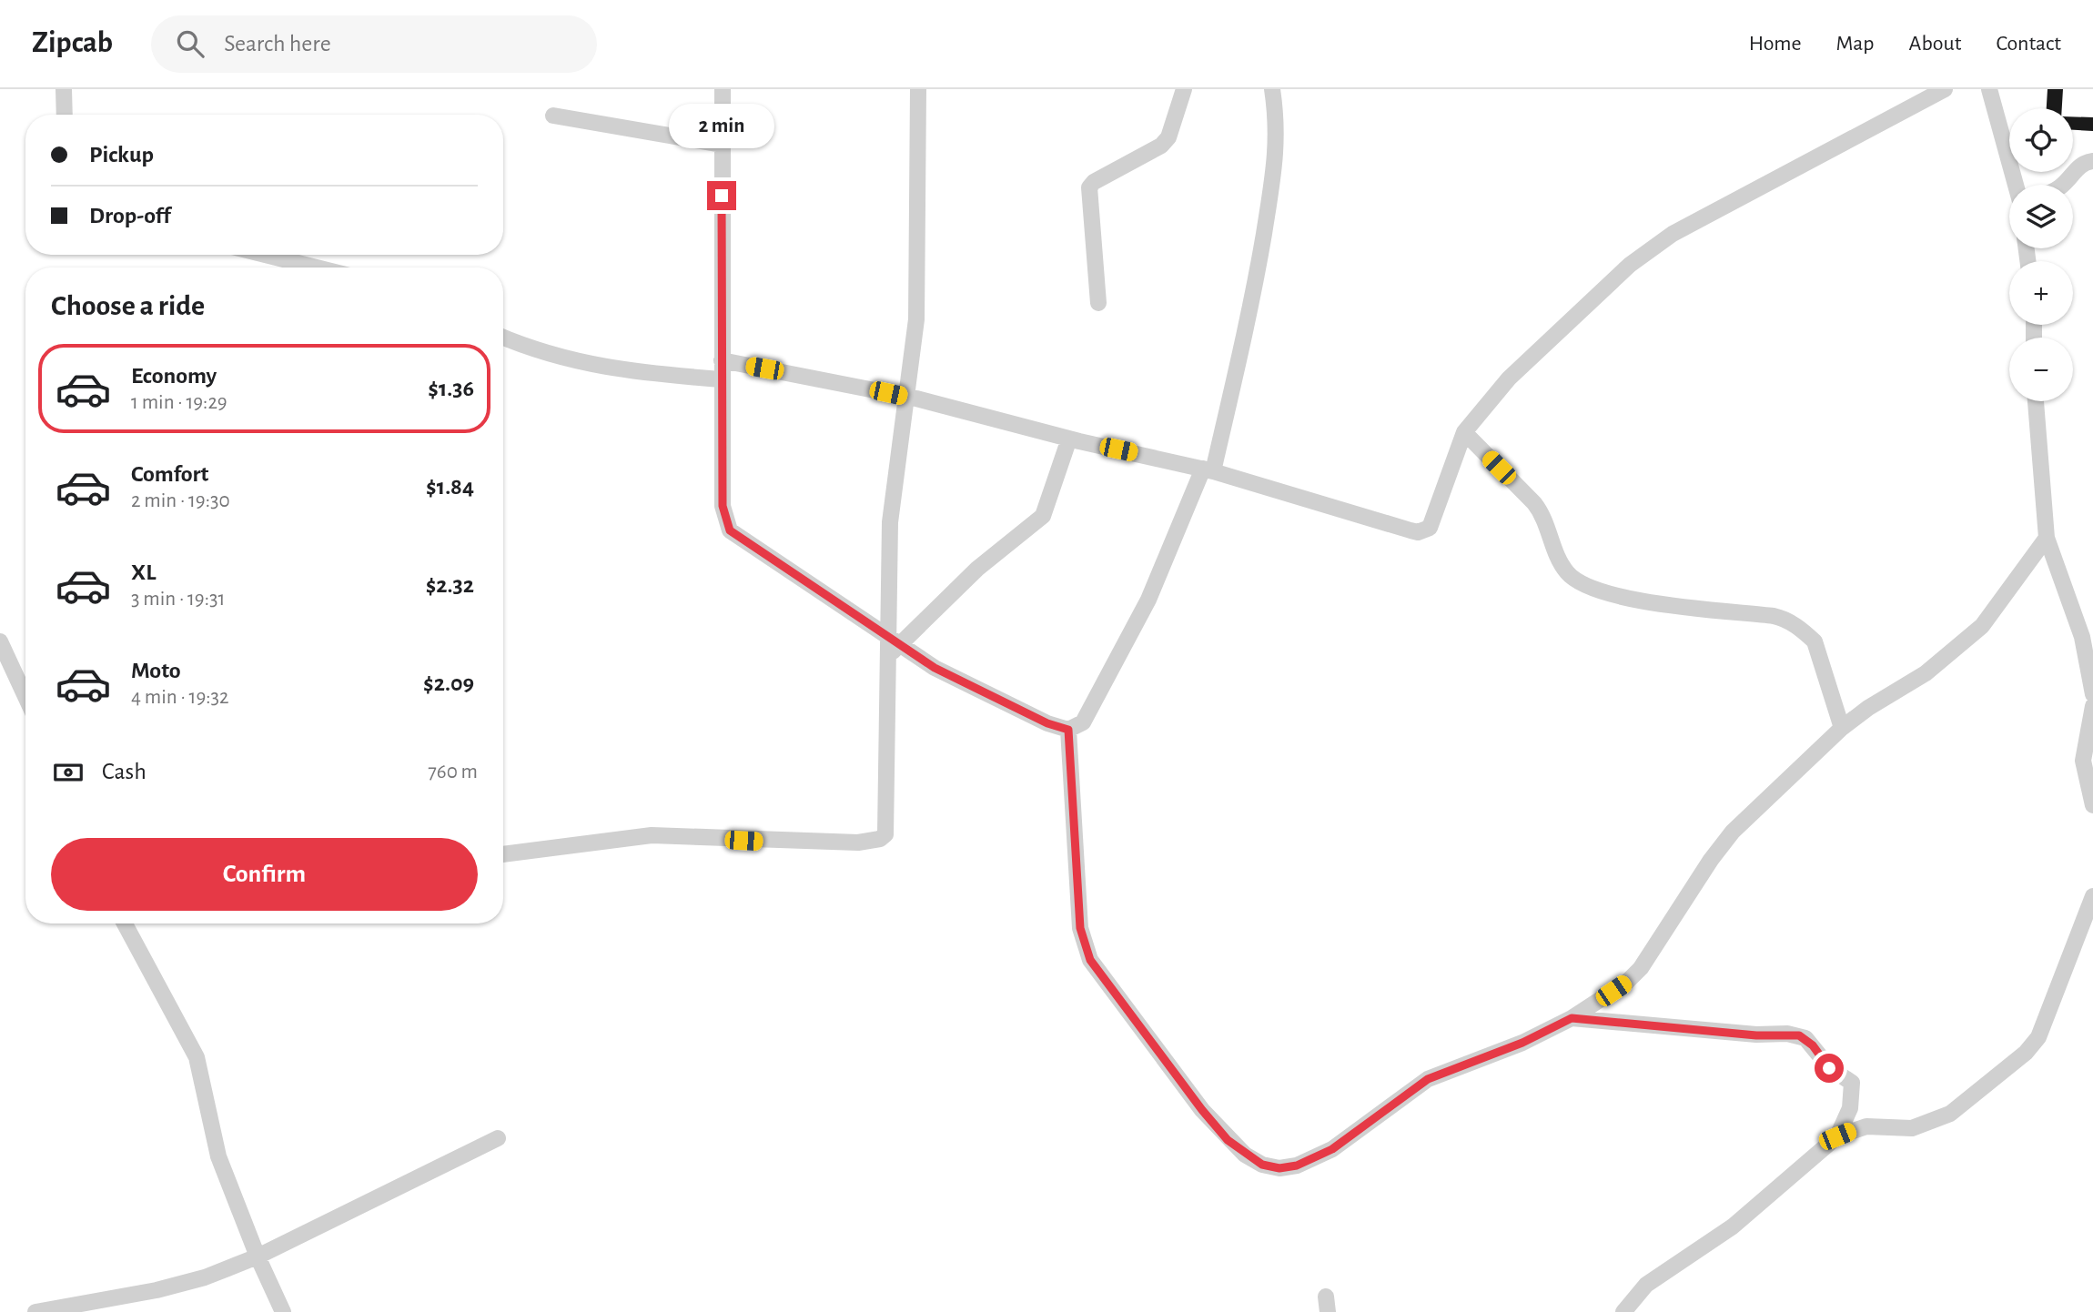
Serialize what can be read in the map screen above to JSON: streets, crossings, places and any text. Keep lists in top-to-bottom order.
{
  "page": {
    "header": "Zipcab",
    "search": "Search here",
    "nav": [
      "Home",
      "Map",
      "About",
      "Contact"
    ],
    "bubble": "2 min",
    "map_buttons": ["+", "−"],
    "banner": ["Pickup", "Drop-off"],
    "heading": "Choose a ride",
    "list": [
      {
        "name": "Economy",
        "note": "1 min · 19:29",
        "value": "$1.36"
      },
      {
        "name": "Comfort",
        "note": "2 min · 19:30",
        "value": "$1.84"
      },
      {
        "name": "XL",
        "note": "3 min · 19:31",
        "value": "$2.32"
      },
      {
        "name": "Moto",
        "note": "4 min · 19:32",
        "value": "$2.09"
      }
    ],
    "pay": ["Cash", "760 m"],
    "buttons": "Confirm"
  }
}
